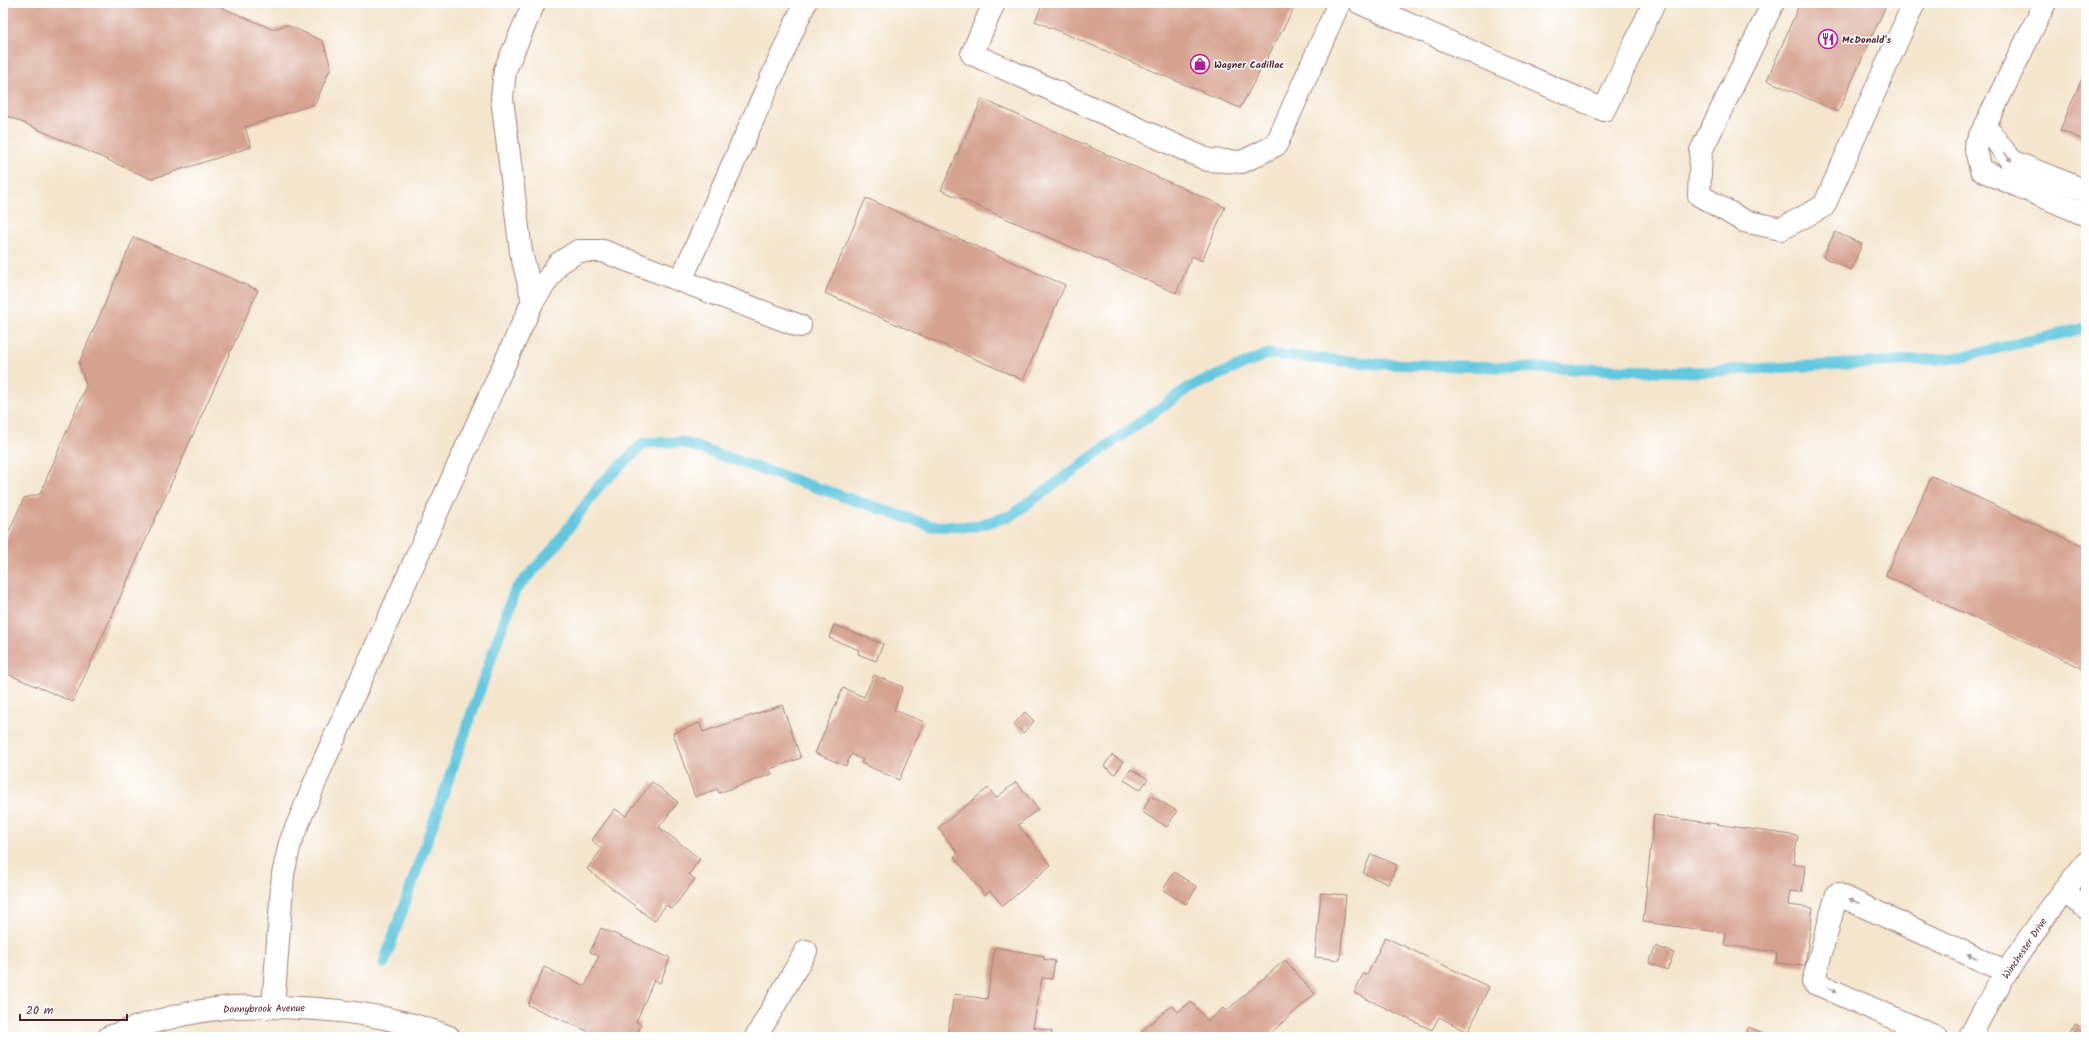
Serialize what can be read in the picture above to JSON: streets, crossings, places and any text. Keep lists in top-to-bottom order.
{
  "streets": {
    "street": ["Winchester Drive", "Donnybrook Avenue"]
  },
  "places": {
    "restaurant": ["McDonald's"],
    "shop": ["Wagner Cadillac"]
  },
  "scale_bar": "20 m"
}
